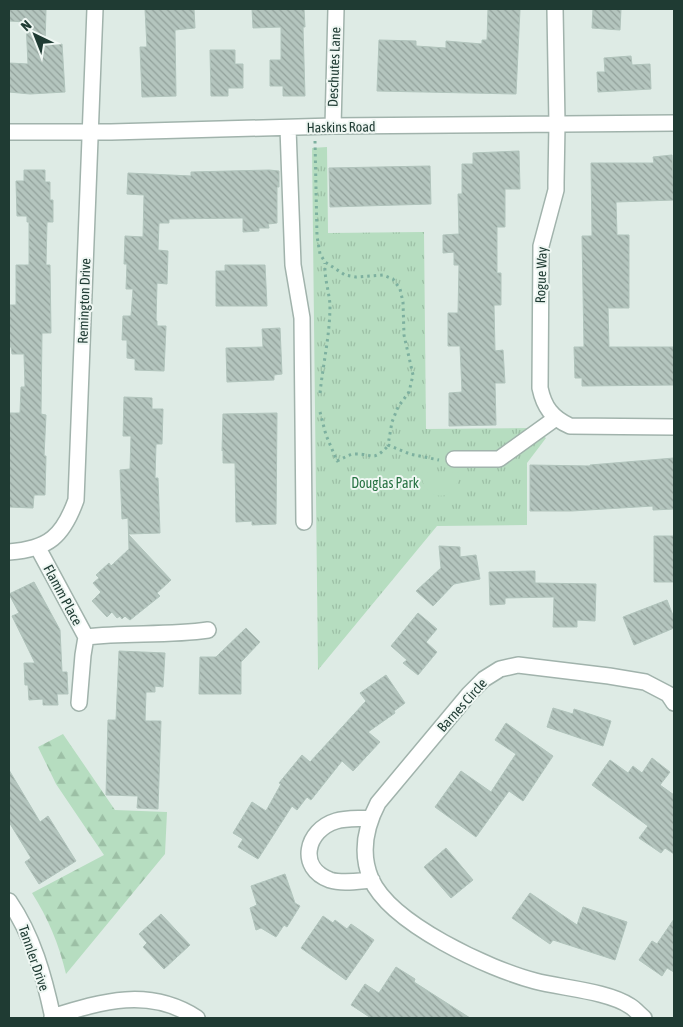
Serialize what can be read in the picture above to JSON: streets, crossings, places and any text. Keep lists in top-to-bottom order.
{
  "streets": {
    "street": [
      "Deschutes Lane",
      "Haskins Road",
      "Rogue Way",
      "Remington Drive",
      "Flamm Place",
      "Barnes Circle",
      "Tannler Drive"
    ]
  },
  "crossings": [
    ["Deschutes Lane", "Haskins Road"],
    ["Haskins Road", "Rogue Way"],
    ["Haskins Road", "Remington Drive"],
    ["Remington Drive", "Flamm Place"]
  ],
  "parks": ["Douglas Park"],
  "north": "top left"
}
